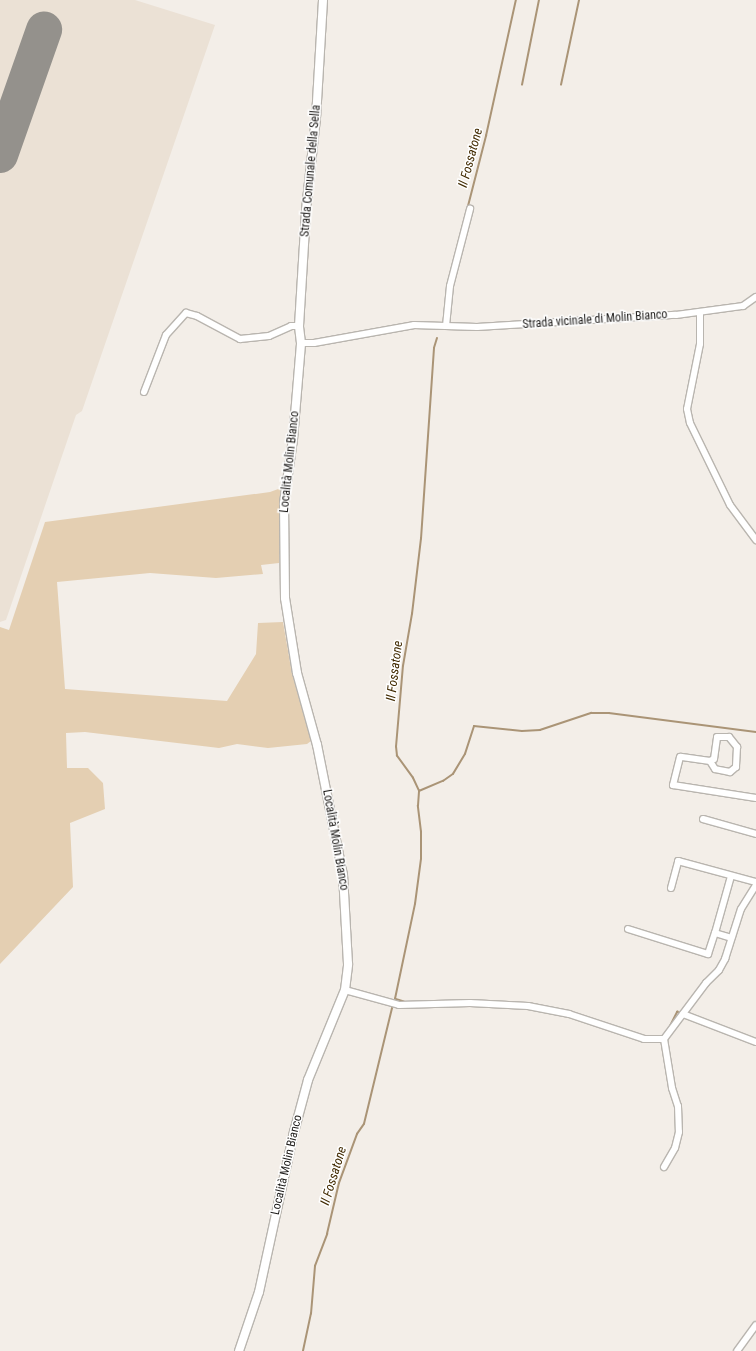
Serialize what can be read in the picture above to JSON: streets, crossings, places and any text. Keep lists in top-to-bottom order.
{
  "streets": {
    "street": ["Strada Comunale della Sella", "Strada vicinale di Molin Bianco", "Località Molin Bianco"]
  },
  "crossings": [
    ["Strada Comunale della Sella", "Strada vicinale di Molin Bianco"],
    ["Strada Comunale della Sella", "Località Molin Bianco"],
    ["Strada vicinale di Molin Bianco", "Località Molin Bianco"]
  ],
  "water": ["Il Fossatone"]
}
